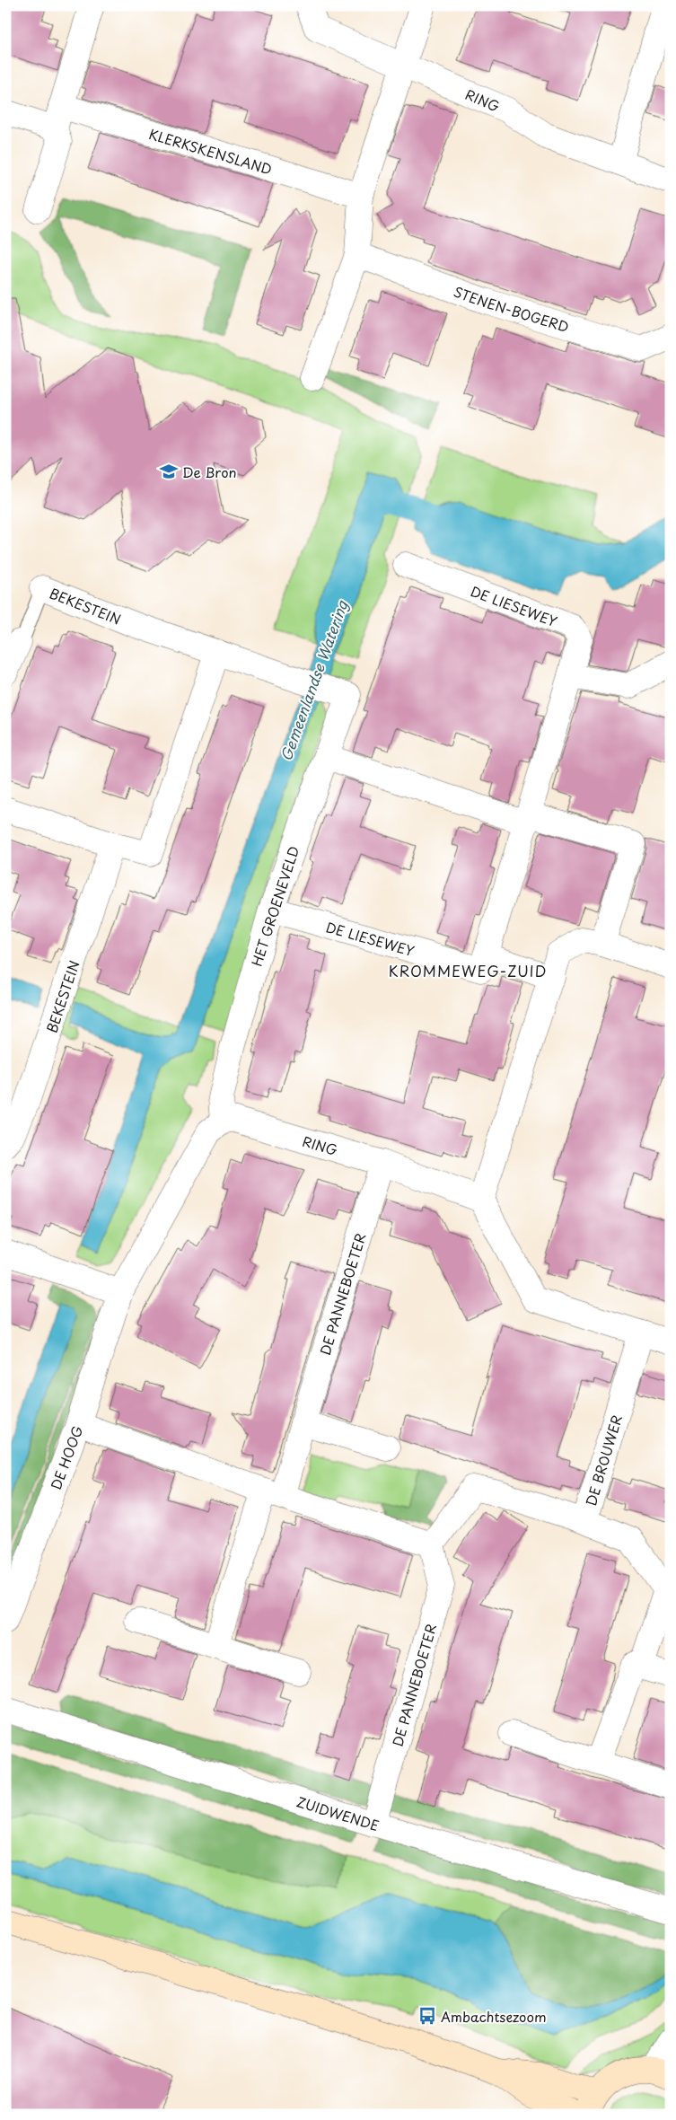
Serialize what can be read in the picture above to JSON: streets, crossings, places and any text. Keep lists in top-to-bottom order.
{
  "streets": {
    "street": [
      "RING",
      "KLERKSKENSLAND",
      "STENEN-BOGERD",
      "BEKESTEIN",
      "DE LIESEWEY",
      "HET GROENEVELD",
      "DE PANNEBOETER",
      "DE HOOG",
      "DE BROUWER",
      "ZUIDWENDE"
    ]
  },
  "crossings": [
    ["RING", "HET GROENEVELD"],
    ["RING", "DE PANNEBOETER"],
    ["BEKESTEIN", "HET GROENEVELD"],
    ["DE LIESEWEY", "HET GROENEVELD"],
    ["DE PANNEBOETER", "ZUIDWENDE"]
  ],
  "districts": ["KROMMEWEG-ZUID"],
  "water": ["Gemeenlandse Watering"],
  "places": {
    "school or university": ["De Bron"],
    "bus stop": ["Ambachtsezoom"]
  }
}
